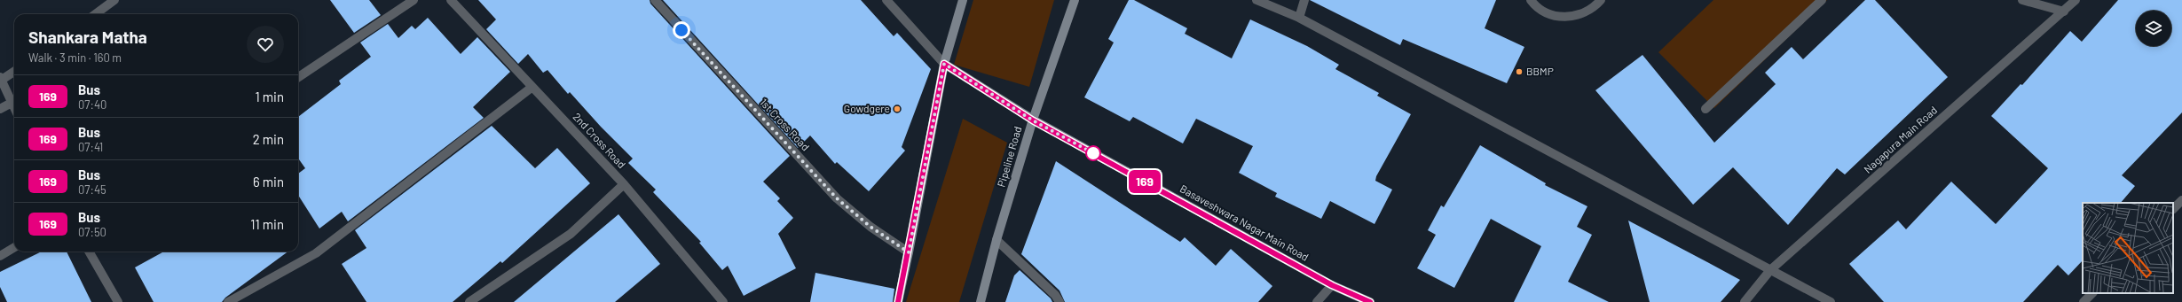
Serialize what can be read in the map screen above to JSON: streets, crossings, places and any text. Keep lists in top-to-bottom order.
{
  "streets": {
    "main road": ["Pipeline Road", "Basaveshwara Nagar Main Road"],
    "street": ["1st Cross Road", "Nagapura Main Road", "2nd Cross Road"]
  },
  "crossings": [
    ["Pipeline Road", "Basaveshwara Nagar Main Road"]
  ],
  "places": ["BBMP", "Gowdgere"],
  "lines": ["bus line 169"],
  "page": {
    "on_map": "169",
    "heading": ["Shankara Matha", "Walk · 3 min · 160 m"],
    "list": [
      {
        "mark": "169",
        "name": "Bus",
        "note": "07:40",
        "value": "1 min"
      },
      {
        "mark": "169",
        "name": "Bus",
        "note": "07:41",
        "value": "2 min"
      },
      {
        "mark": "169",
        "name": "Bus",
        "note": "07:45",
        "value": "6 min"
      },
      {
        "mark": "169",
        "name": "Bus",
        "note": "07:50",
        "value": "11 min"
      }
    ]
  }
}
